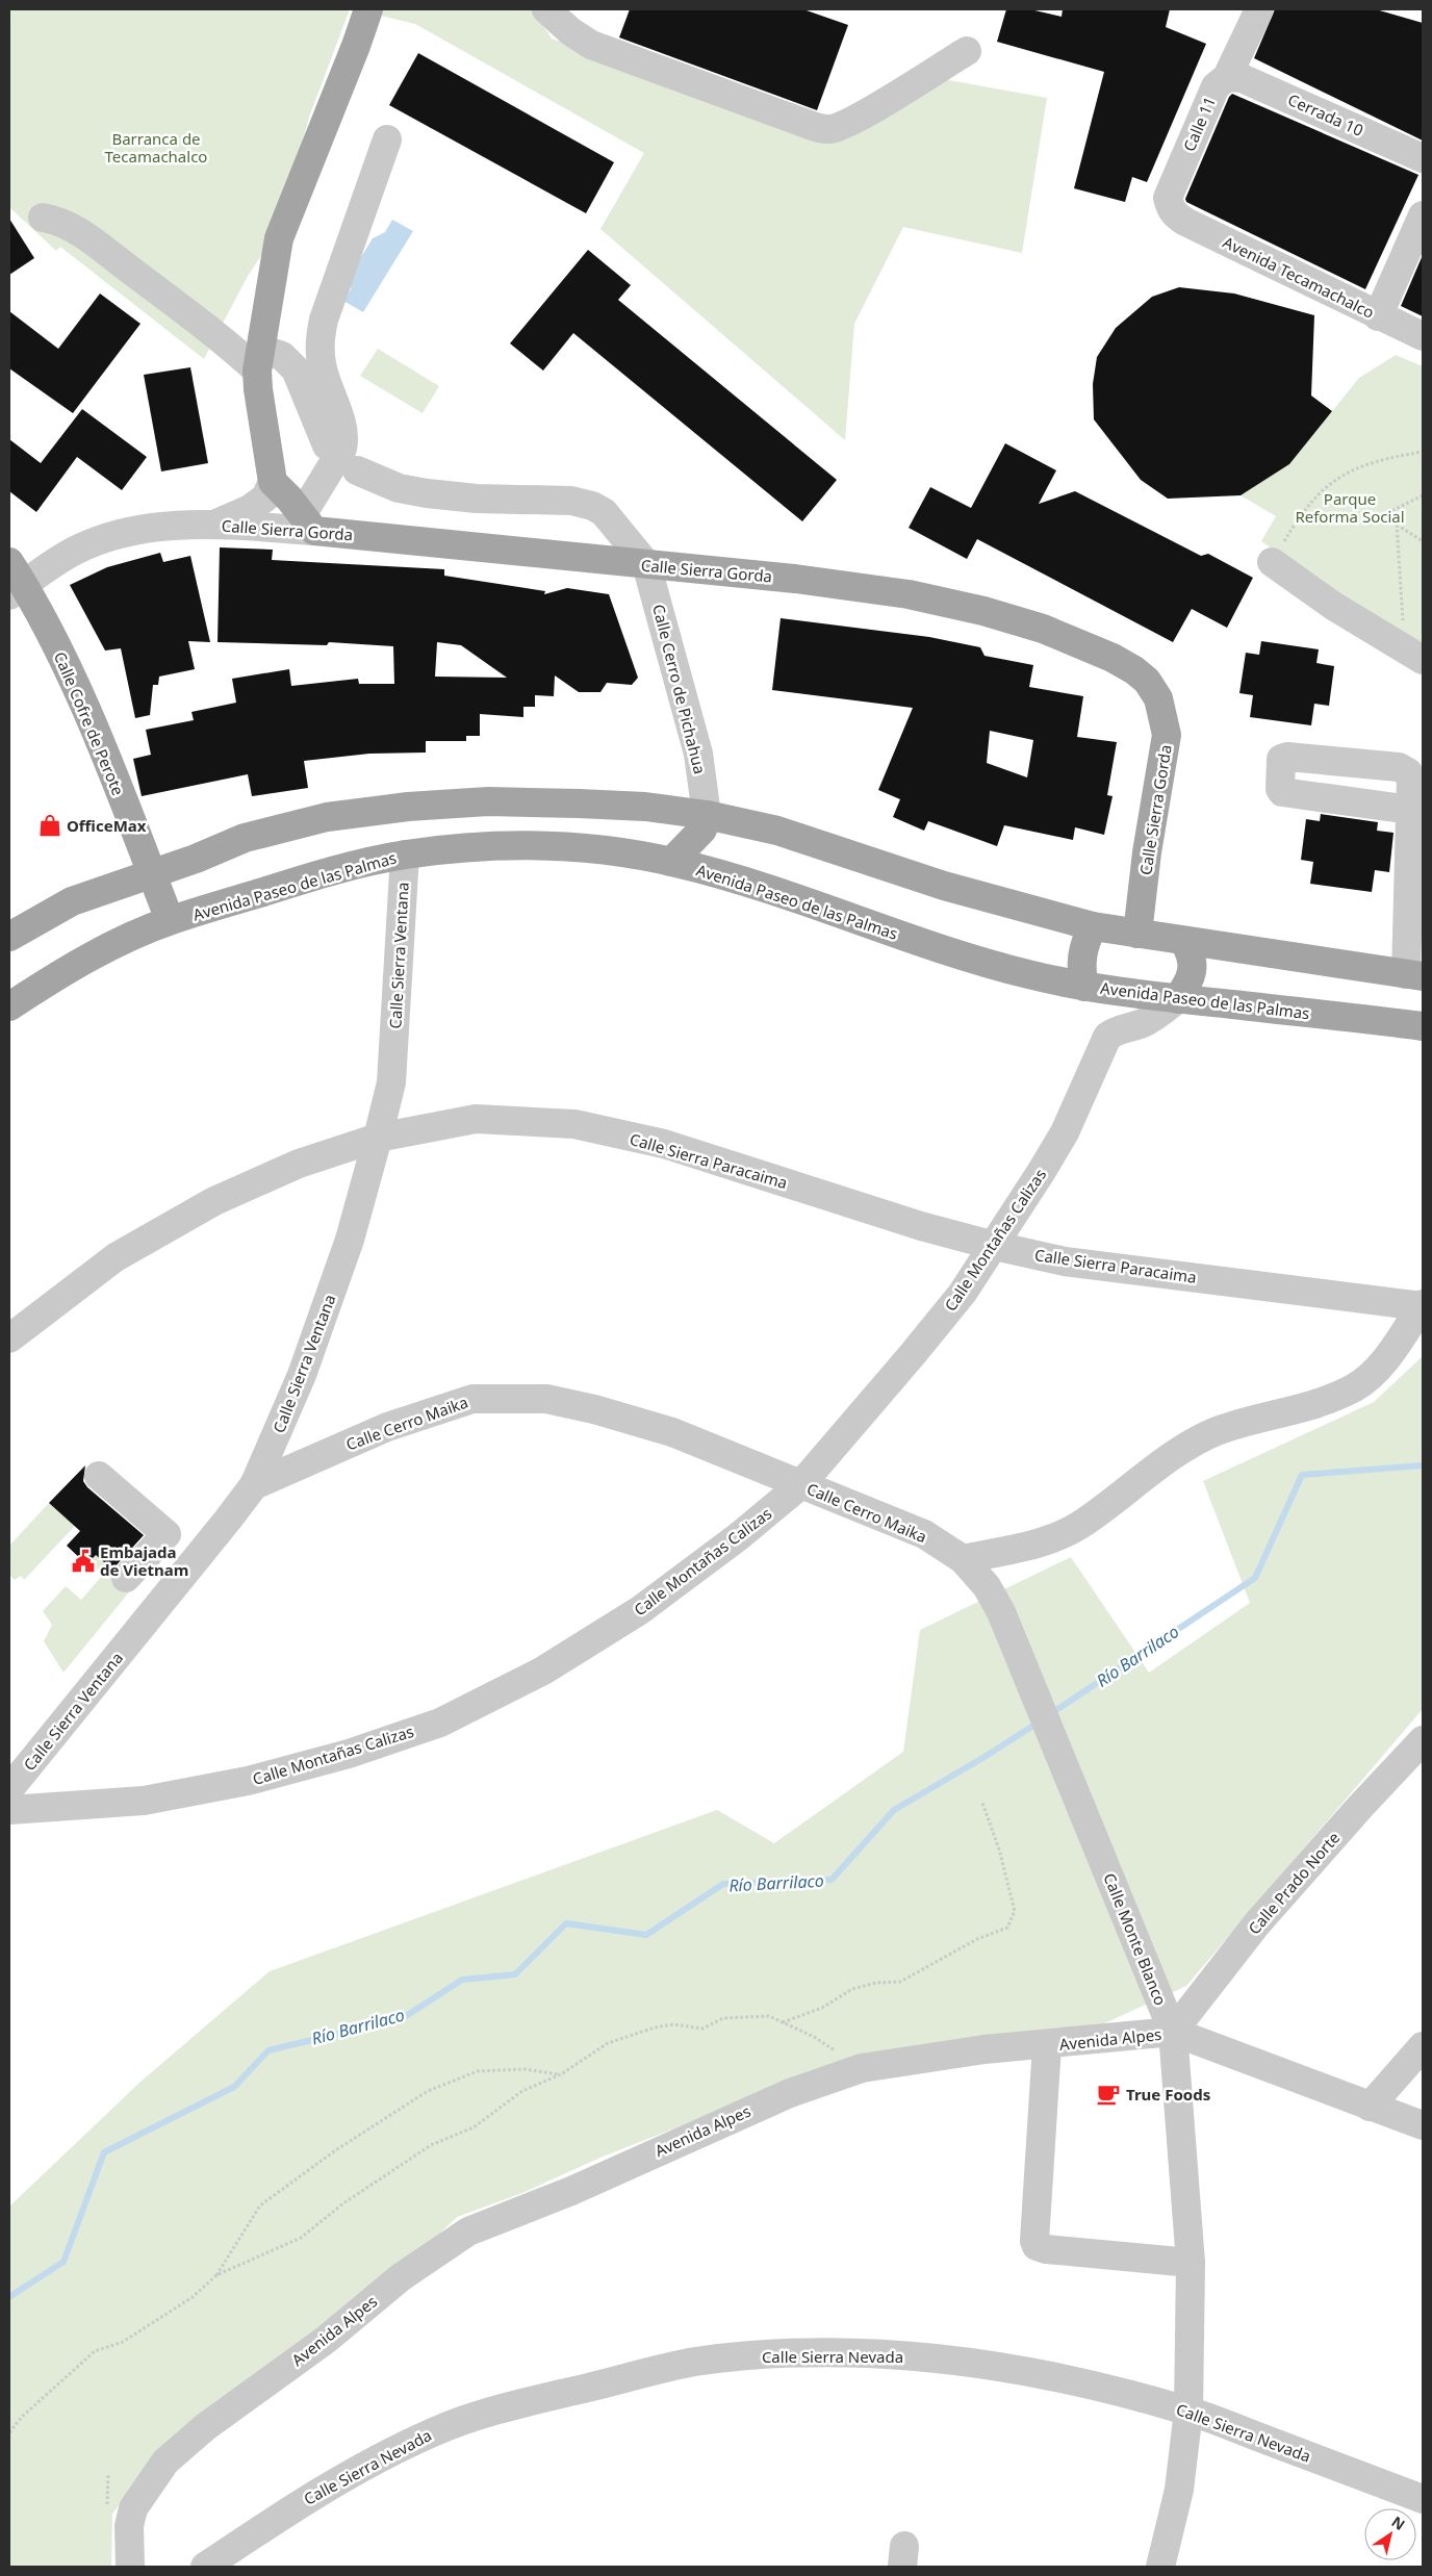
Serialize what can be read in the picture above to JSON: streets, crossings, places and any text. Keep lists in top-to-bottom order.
{
  "streets": {
    "main road": ["Calle Sierra Gorda", "Calle Cofre de Perote", "Avenida Paseo de las Palmas"],
    "street": [
      "Cerrada 10",
      "Calle 11",
      "Avenida Tecamachalco",
      "Calle Cerro de Pichahua",
      "Calle Sierra Ventana",
      "Calle Sierra Paracaima",
      "Calle Montañas Calizas",
      "Calle Cerro Maika",
      "Calle Prado Norte",
      "Calle Monte Blanco",
      "Avenida Alpes",
      "Calle Sierra Nevada"
    ]
  },
  "crossings": [
    ["Cerrada 10", "Calle 11"],
    ["Calle 11", "Avenida Tecamachalco"],
    ["Calle Sierra Gorda", "Calle Cerro de Pichahua"],
    ["Calle Sierra Gorda", "Calle Cofre de Perote"],
    ["Calle Cofre de Perote", "Avenida Paseo de las Palmas"],
    ["Avenida Paseo de las Palmas", "Calle Sierra Ventana"],
    ["Avenida Paseo de las Palmas", "Calle Montañas Calizas"],
    ["Calle Sierra Ventana", "Calle Sierra Paracaima"],
    ["Calle Sierra Ventana", "Calle Cerro Maika"],
    ["Calle Sierra Paracaima", "Calle Montañas Calizas"],
    ["Calle Montañas Calizas", "Calle Cerro Maika"],
    ["Calle Cerro Maika", "Calle Monte Blanco"],
    ["Calle Prado Norte", "Calle Monte Blanco"],
    ["Calle Prado Norte", "Avenida Alpes"],
    ["Calle Monte Blanco", "Avenida Alpes"],
    ["Calle Monte Blanco", "Calle Sierra Nevada"]
  ],
  "water": ["Río Barrilaco"],
  "parks": ["Barranca de Tecamachalco", "Parque Reforma Social"],
  "places": {
    "shop": ["OfficeMax"],
    "public building": ["Embajada de Vietnam"],
    "cafe": ["True Foods"]
  },
  "north": "top right"
}
